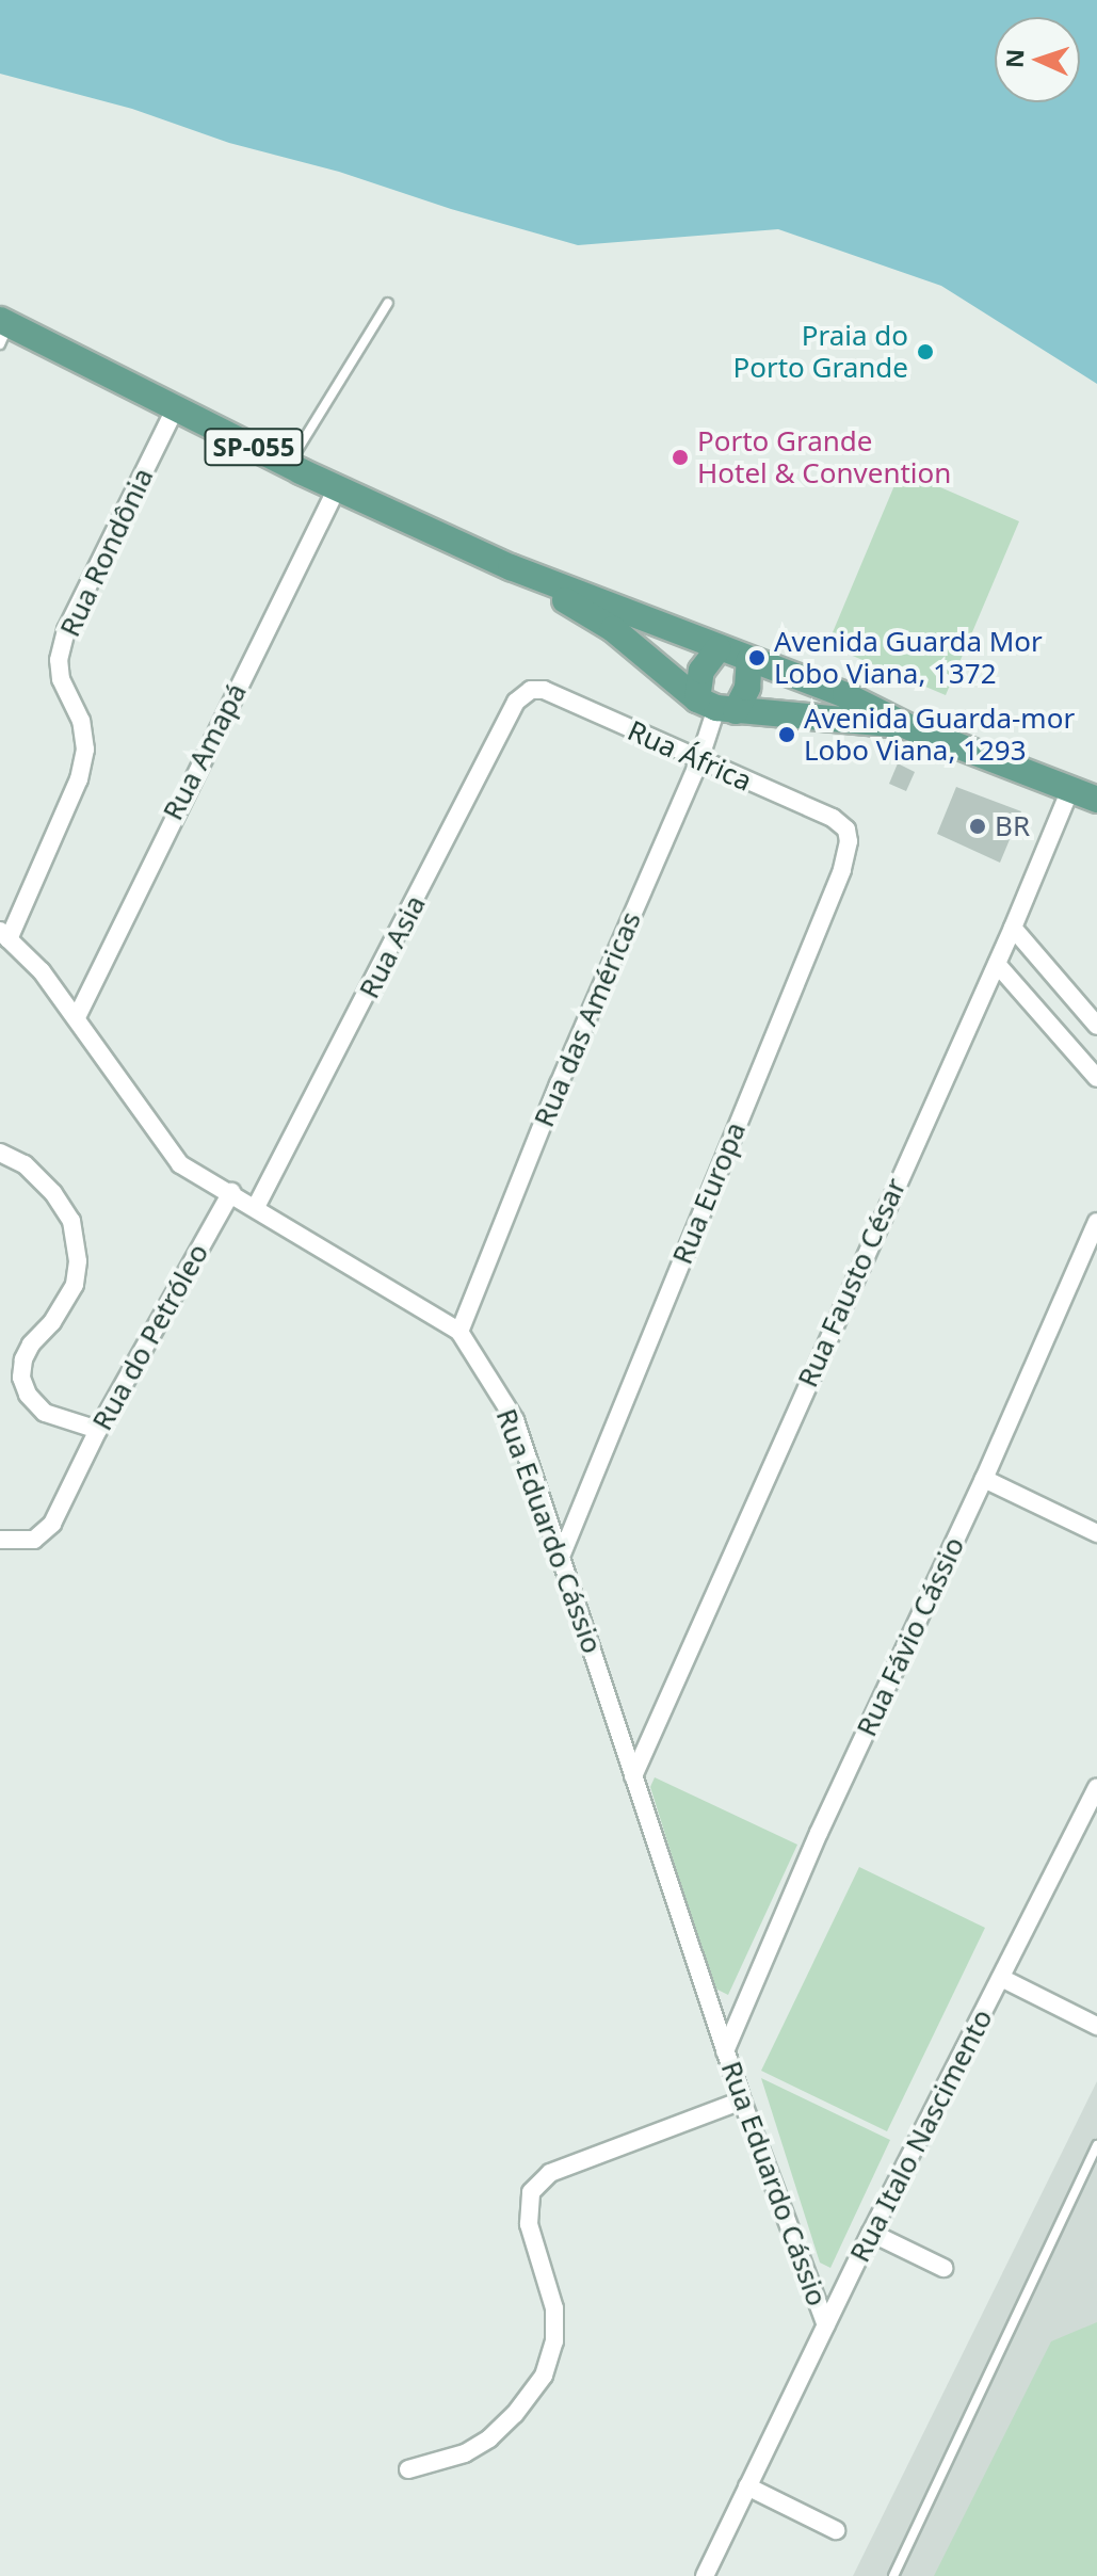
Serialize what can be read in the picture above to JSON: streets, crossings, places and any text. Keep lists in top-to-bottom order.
{
  "streets": {
    "main road": ["SP-055"],
    "street": [
      "Rua Rondônia",
      "Rua Amapá",
      "Rua África",
      "Rua Asia",
      "Rua das Américas",
      "Rua Europa",
      "Rua Fausto César",
      "Rua do Petróleo",
      "Rua Eduardo Cássio",
      "Rua Fávio Cássio",
      "Rua Italo Nascimento"
    ]
  },
  "crossings": [
    ["SP-055", "Rua Rondônia"],
    ["SP-055", "Rua Amapá"],
    ["SP-055", "Rua das Américas"],
    ["SP-055", "Rua Fausto César"],
    ["Rua Rondônia", "Rua Eduardo Cássio"],
    ["Rua Amapá", "Rua Eduardo Cássio"],
    ["Rua África", "Rua Asia"],
    ["Rua África", "Rua das Américas"],
    ["Rua África", "Rua Europa"],
    ["Rua Asia", "Rua Eduardo Cássio"],
    ["Rua das Américas", "Rua Eduardo Cássio"],
    ["Rua Europa", "Rua Eduardo Cássio"],
    ["Rua Fausto César", "Rua Eduardo Cássio"],
    ["Rua do Petróleo", "Rua Eduardo Cássio"],
    ["Rua Eduardo Cássio", "Rua Fávio Cássio"],
    ["Rua Eduardo Cássio", "Rua Italo Nascimento"]
  ],
  "places": [
    "Praia do Porto Grande",
    "Porto Grande Hotel & Convention",
    "Avenida Guarda Mor Lobo Viana, 1372",
    "Avenida Guarda-mor Lobo Viana, 1293",
    "BR"
  ],
  "north": "left"
}
